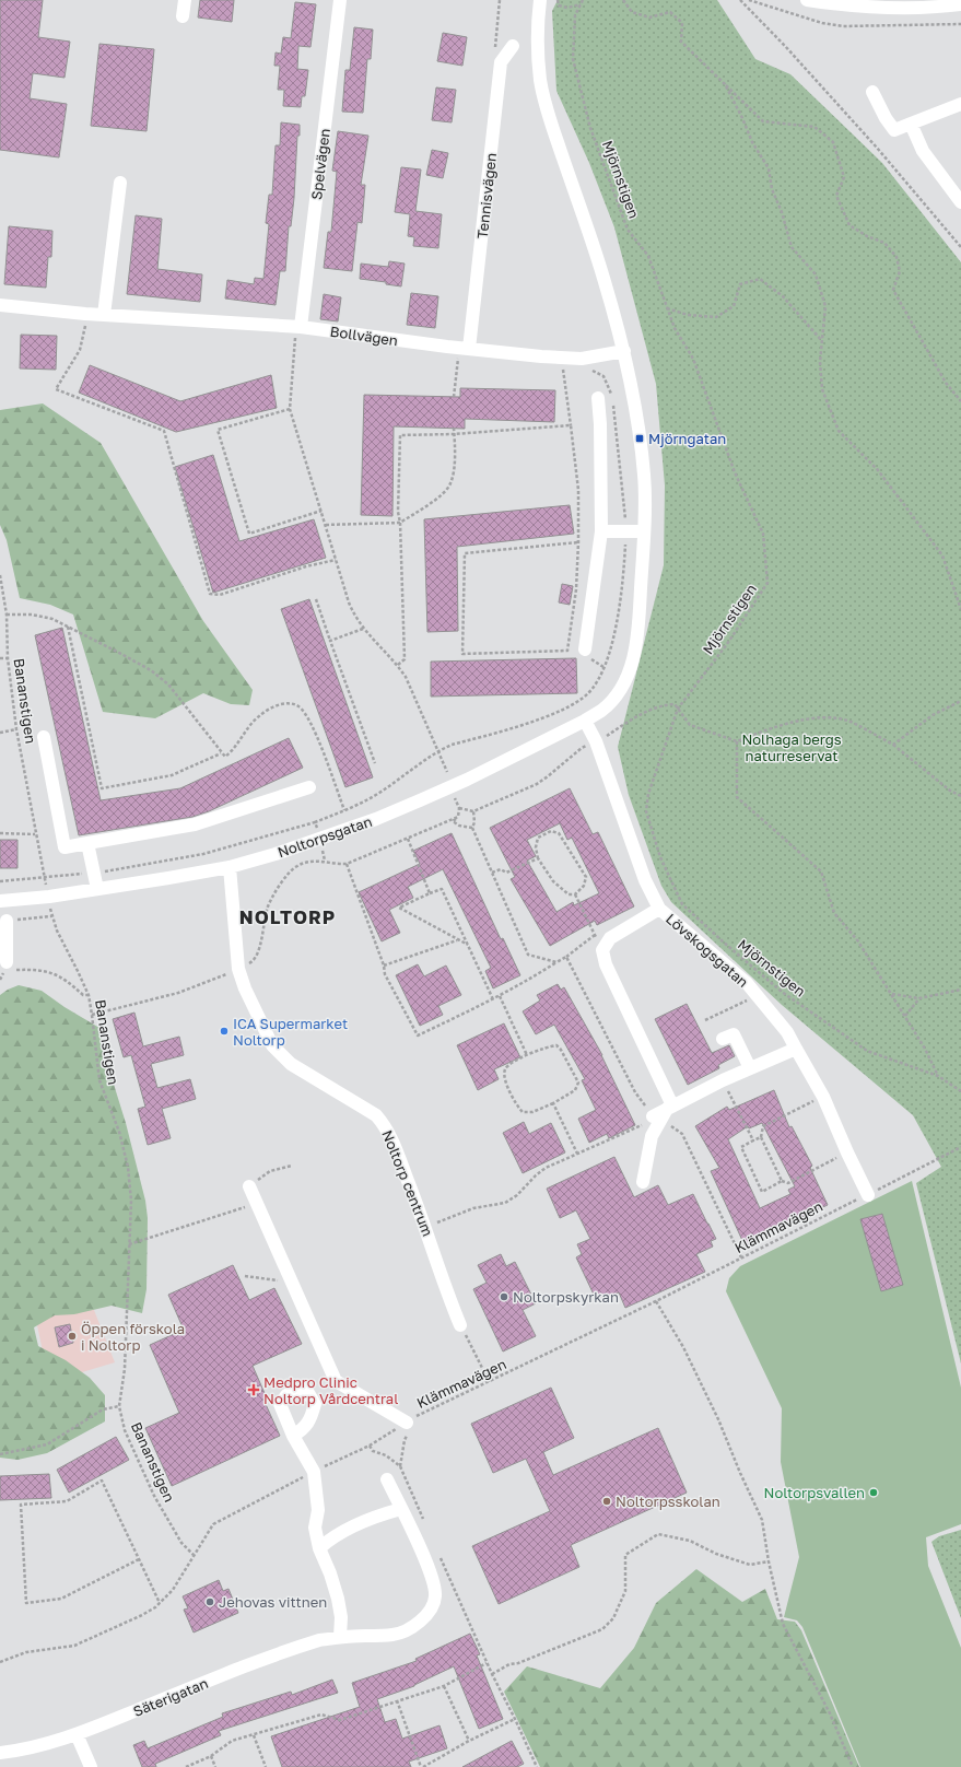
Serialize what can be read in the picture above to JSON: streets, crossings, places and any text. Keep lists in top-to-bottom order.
{
  "streets": {
    "street": [
      "Spelvägen",
      "Tennisvägen",
      "Bollvägen",
      "Noltorpsgatan",
      "Lövskogsgatan",
      "Noltorp centrum",
      "Säterigatan"
    ],
    "path": ["Mjörnstigen", "Bananstigen", "Klämmavägen"]
  },
  "crossings": [
    ["Spelvägen", "Bollvägen"],
    ["Tennisvägen", "Bollvägen"],
    ["Bananstigen", "Noltorpsgatan"],
    ["Bananstigen", "Klämmavägen"],
    ["Noltorpsgatan", "Lövskogsgatan"],
    ["Noltorpsgatan", "Noltorp centrum"],
    ["Lövskogsgatan", "Klämmavägen"]
  ],
  "districts": ["NOLTORP"],
  "parks": ["Nolhaga bergs naturreservat"],
  "places": {
    "transit": ["Mjörngatan"],
    "other": [
      "ICA Supermarket Noltorp",
      "Noltorpskyrkan",
      "Öppen förskola i Noltorp",
      "Noltorpsvallen",
      "Noltorpsskolan",
      "Jehovas vittnen"
    ],
    "health": ["Medpro Clinic Noltorp Vårdcentral"]
  }
}
